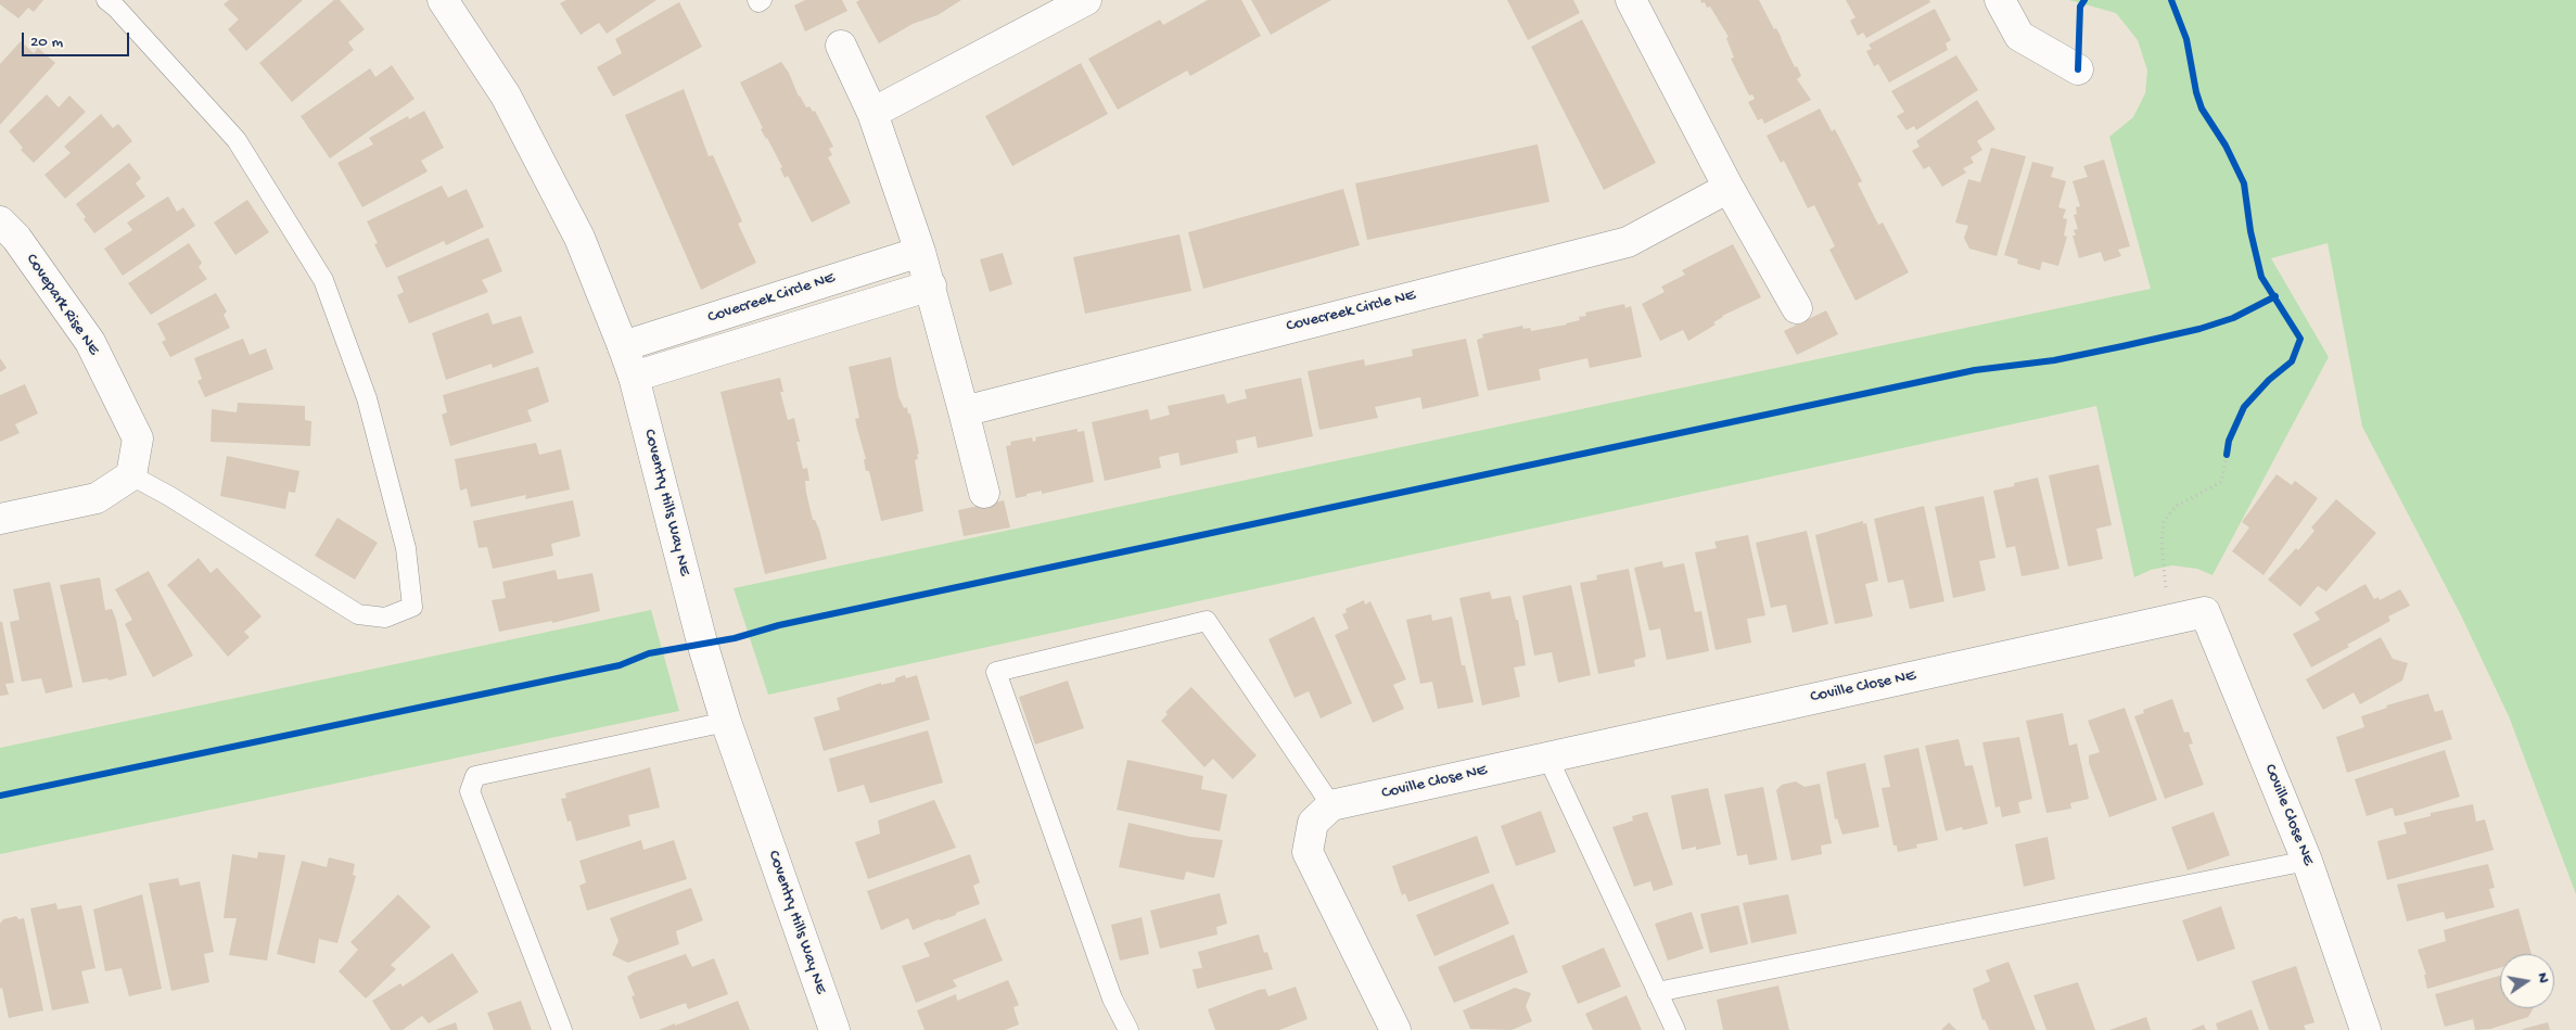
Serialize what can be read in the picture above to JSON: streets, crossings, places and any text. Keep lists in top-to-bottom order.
{
  "streets": {
    "street": [
      "Covecreek Circle NE",
      "Covepark Rise NE",
      "Coventry Hills Way NE",
      "Coville Close NE"
    ]
  },
  "crossings": [
    ["Covecreek Circle NE", "Coventry Hills Way NE"]
  ],
  "scale_bar": "20 m",
  "north": "right"
}
